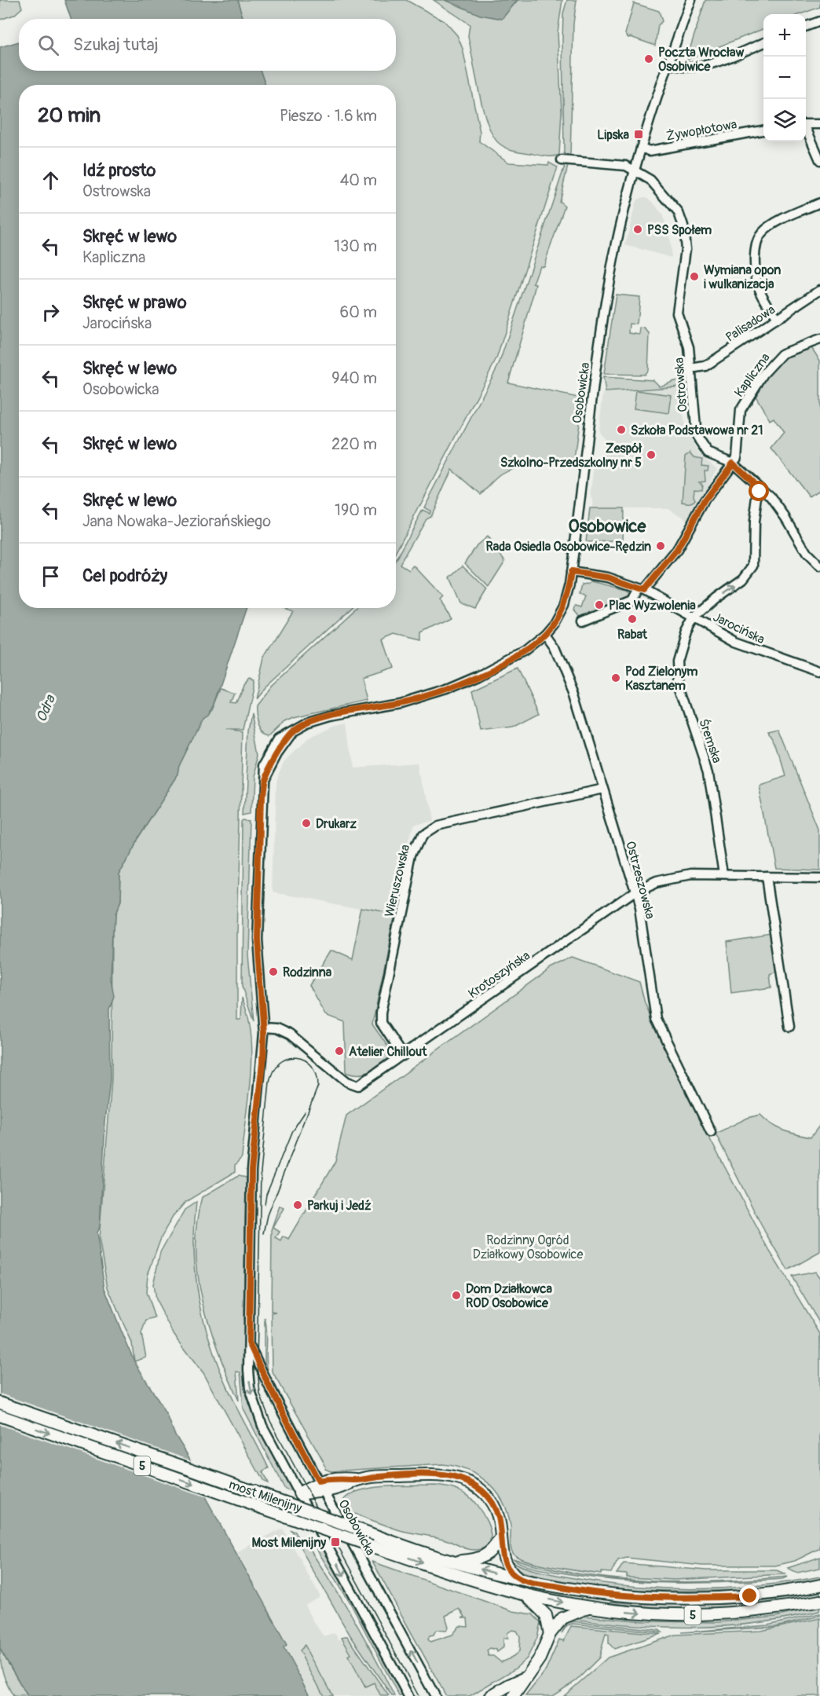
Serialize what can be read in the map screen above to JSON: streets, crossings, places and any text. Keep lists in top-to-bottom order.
{
  "streets": {
    "main road": ["5", "most Milenijny"],
    "street": [
      "Żywopłotowa",
      "Palisadowa",
      "Kapliczna",
      "Ostrowska",
      "Osobowicka",
      "Jarocińska",
      "Śremska",
      "Ostrzeszowska",
      "Wieruszowska",
      "Krotoszyńska"
    ]
  },
  "crossings": [
    ["Żywopłotowa", "Osobowicka"],
    ["Palisadowa", "Ostrowska"],
    ["Kapliczna", "Ostrowska"],
    ["Kapliczna", "Jarocińska"],
    ["Ostrowska", "Osobowicka"],
    ["Osobowicka", "Jarocińska"],
    ["Osobowicka", "Ostrzeszowska"],
    ["Osobowicka", "Krotoszyńska"],
    ["Jarocińska", "Śremska"],
    ["Śremska", "Krotoszyńska"],
    ["Ostrzeszowska", "Wieruszowska"],
    ["Ostrzeszowska", "Krotoszyńska"],
    ["Wieruszowska", "Krotoszyńska"],
    ["5", "most Milenijny"]
  ],
  "districts": ["Osobowice"],
  "water": ["Odra"],
  "parks": ["Rodzinny Ogród Działkowy Osobowice"],
  "places": {
    "other": [
      "Poczta Wrocław Osobiwice",
      "PSS Społem",
      "Wymiana opon i wulkanizacja",
      "Szkoła Podstawowa nr 21",
      "Zespół Szkolno-Przedszkolny nr 5",
      "Rada Osiedla Osobowice-Rędzin",
      "Plac Wyzwolenia",
      "Rabat",
      "Pod Zielonym Kasztanem",
      "Drukarz",
      "Rodzinna",
      "Atelier Chillout",
      "Parkuj i Jedź",
      "Dom Działkowca ROD Osobowice"
    ],
    "transit": ["Lipska", "Most Milenijny"]
  },
  "page": {
    "map_buttons": ["+", "−"],
    "search": "Szukaj tutaj",
    "heading": ["20 min", "Pieszo · 1.6 km"],
    "list": [
      ["Idź prosto", "Ostrowska", "40 m"],
      ["Skręć w lewo", "Kapliczna", "130 m"],
      ["Skręć w prawo", "Jarocińska", "60 m"],
      ["Skręć w lewo", "Osobowicka", "940 m"],
      ["Skręć w lewo", "220 m"],
      ["Skręć w lewo", "Jana Nowaka-Jeziorańskiego", "190 m"],
      "Cel podróży"
    ]
  }
}
